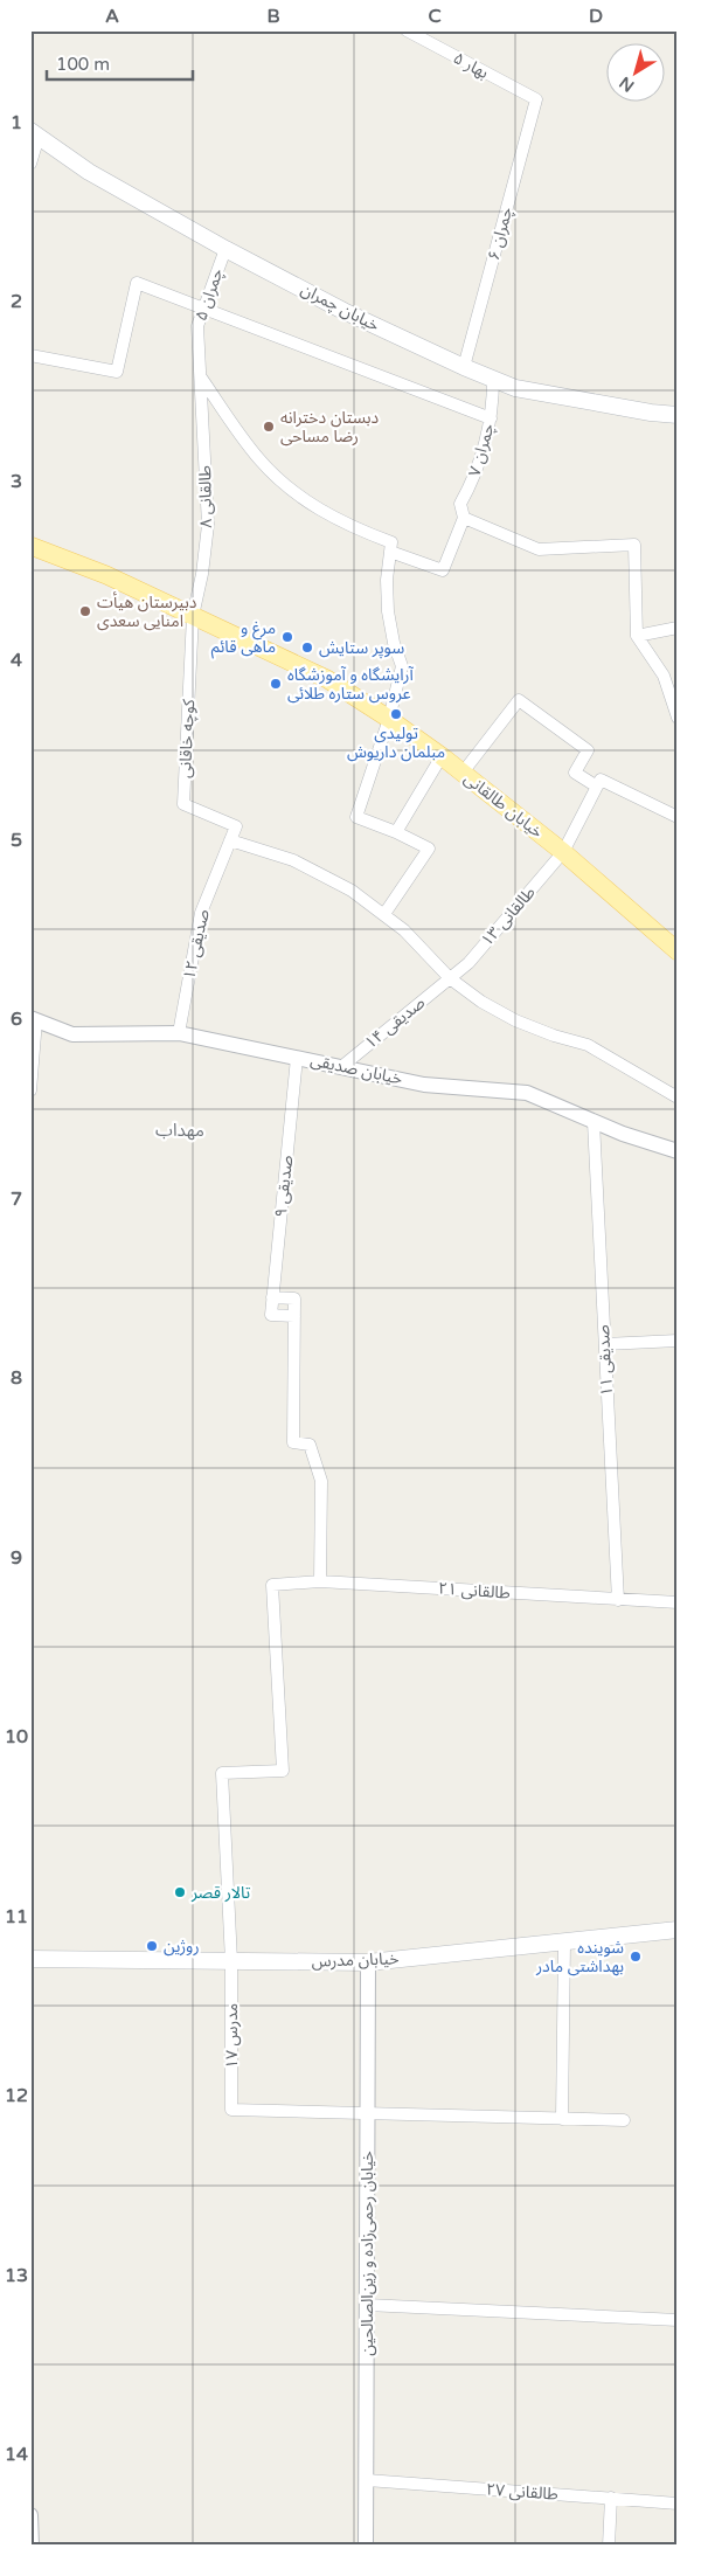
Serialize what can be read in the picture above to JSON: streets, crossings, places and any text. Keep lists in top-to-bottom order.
{
  "streets": {
    "main road": ["خیابان چمران", "خیابان طالقانی", "خیابان مدرس"],
    "street": [
      "بهار ۵",
      "چمران ۶",
      "چمران ۵",
      "چمران ۷",
      "طالقانی ۸",
      "کوچه خاقانی",
      "طالقانی ۱۳",
      "صدیقی ۱۲",
      "صدیقی ۱۴",
      "خیابان صدیقی",
      "صدیقی ۹",
      "صدیقی ۱۱",
      "طالقانی ۲۱",
      "مدرس ۱۷",
      "خیابان رحمی‌زاده و زین‌الصالحین",
      "طالقانی ۲۷"
    ]
  },
  "crossings": [
    ["بهار ۵", "چمران ۶"],
    ["چمران ۶", "خیابان چمران"],
    ["چمران ۵", "خیابان چمران"],
    ["چمران ۵", "طالقانی ۸"],
    ["خیابان چمران", "چمران ۷"],
    ["طالقانی ۸", "کوچه خاقانی"],
    ["طالقانی ۸", "خیابان طالقانی"],
    ["کوچه خاقانی", "خیابان طالقانی"],
    ["کوچه خاقانی", "صدیقی ۱۲"],
    ["خیابان طالقانی", "طالقانی ۱۳"],
    ["طالقانی ۱۳", "صدیقی ۱۴"],
    ["صدیقی ۱۲", "خیابان صدیقی"],
    ["صدیقی ۱۴", "خیابان صدیقی"],
    ["خیابان صدیقی", "صدیقی ۹"],
    ["خیابان صدیقی", "صدیقی ۱۱"],
    ["صدیقی ۱۱", "طالقانی ۲۱"],
    ["طالقانی ۲۱", "مدرس ۱۷"],
    ["خیابان مدرس", "مدرس ۱۷"],
    ["خیابان مدرس", "خیابان رحمی‌زاده و زین‌الصالحین"],
    ["مدرس ۱۷", "خیابان رحمی‌زاده و زین‌الصالحین"],
    ["خیابان رحمی‌زاده و زین‌الصالحین", "طالقانی ۲۷"]
  ],
  "districts": ["مهداب"],
  "places": [
    "دبستان دخترانه رضا مساحی",
    "دبیرستان هیأت امنایی سعدی",
    "مرغ و ماهی قائم",
    "سوپر ستایش",
    "آرایشگاه و آموزشگاه عروس ستاره طلائی",
    "تولیدی مبلمان داریوش",
    "تالار قصر",
    "روژین",
    "شوینده بهداشتی مادر"
  ],
  "scale_bar": "100 m",
  "north": "bottom left",
  "grid": {
    "columns": [
      "A",
      "B",
      "C",
      "D"
    ],
    "rows": [
      "1",
      "2",
      "3",
      "4",
      "5",
      "6",
      "7",
      "8",
      "9",
      "10",
      "11",
      "12",
      "13",
      "14"
    ]
  }
}
